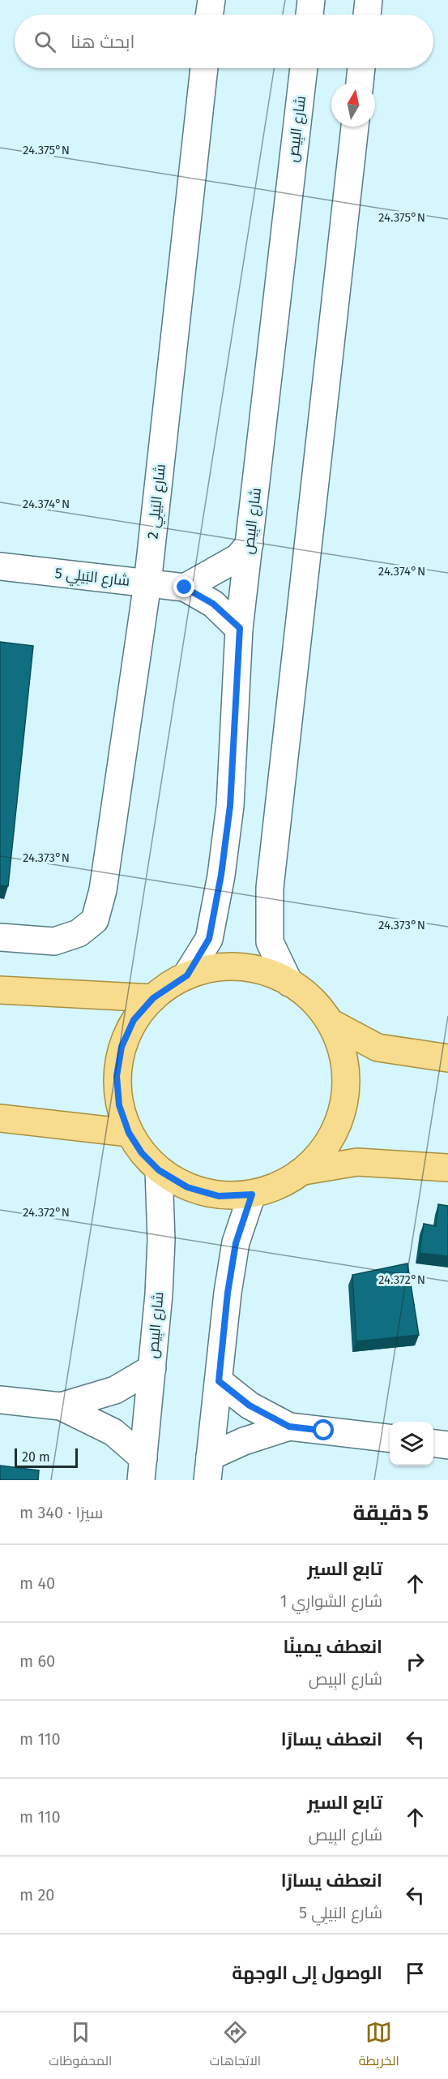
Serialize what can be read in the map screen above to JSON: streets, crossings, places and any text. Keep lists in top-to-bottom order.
{
  "streets": {
    "street": ["شارع البِيص", "شارع البَيلِي 2", "شارع البَيلِي 5"]
  },
  "crossings": [
    ["شارع البِيص", "شارع البَيلِي 5"],
    ["شارع البَيلِي 2", "شارع البَيلِي 5"]
  ],
  "scale_bar": "20 m",
  "north": "top",
  "page": {
    "search": "ابحث هنا",
    "scale": "20 m",
    "heading": ["5 دقيقة", "سيرًا · 340 m"],
    "list": [
      ["تابع السير", "شارع السَّوارِي 1", "40 m"],
      ["انعطف يمينًا", "شارع البِيص", "60 m"],
      ["انعطف يسارًا", "110 m"],
      ["تابع السير", "شارع البِيص", "110 m"],
      ["انعطف يسارًا", "شارع البَيلِي 5", "20 m"],
      "الوصول إلى الوجهة"
    ],
    "nav": ["الخريطة", "الاتجاهات", "المحفوظات"]
  },
  "coordinates": [
    "24.375°N",
    "24.374°N",
    "24.373°N",
    "24.372°N"
  ]
}
